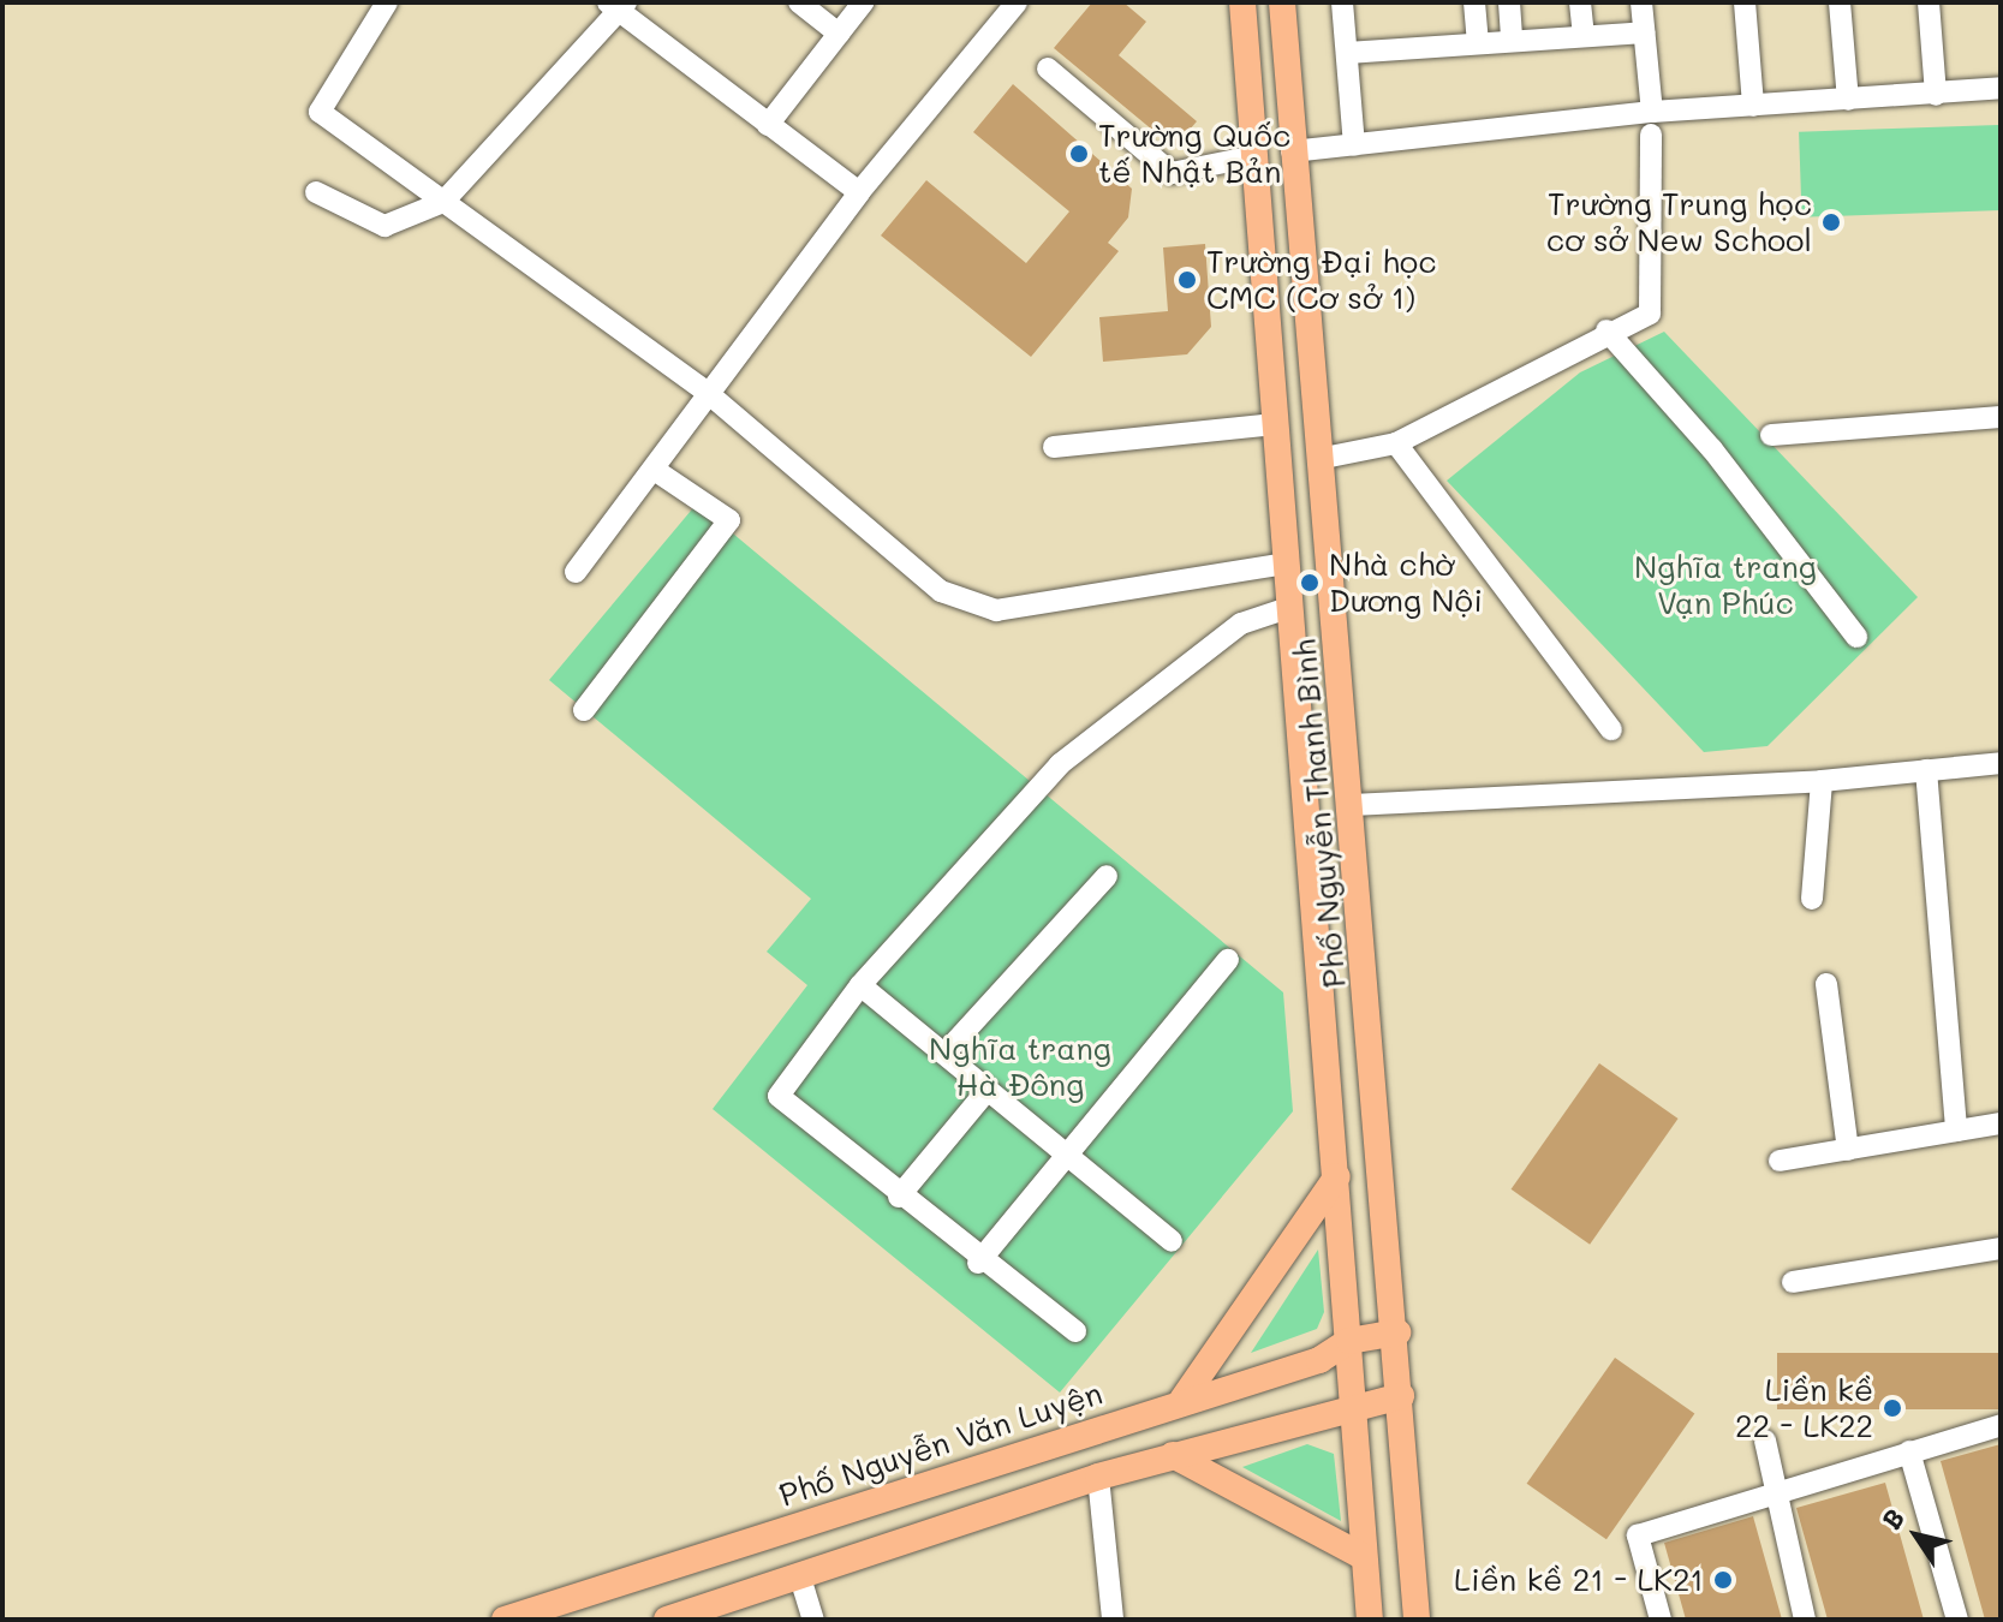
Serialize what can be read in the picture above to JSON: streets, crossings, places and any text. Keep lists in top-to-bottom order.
{
  "streets": {
    "main road": ["Phố Nguyễn Thanh Bình", "Phố Nguyễn Văn Luyện"]
  },
  "crossings": [
    ["Phố Nguyễn Thanh Bình", "Phố Nguyễn Văn Luyện"]
  ],
  "parks": ["Nghĩa trang Vạn Phúc", "Nghĩa trang Hà Đông"],
  "places": [
    "Trường Quốc tế Nhật Bản",
    "Trường Trung học cơ sở New School",
    "Trường Đại học CMC (Cơ sở 1)",
    "Nhà chờ Dương Nội",
    "Liền kề 22 - LK22",
    "Liền kề 21 - LK21"
  ],
  "north": "top left"
}
